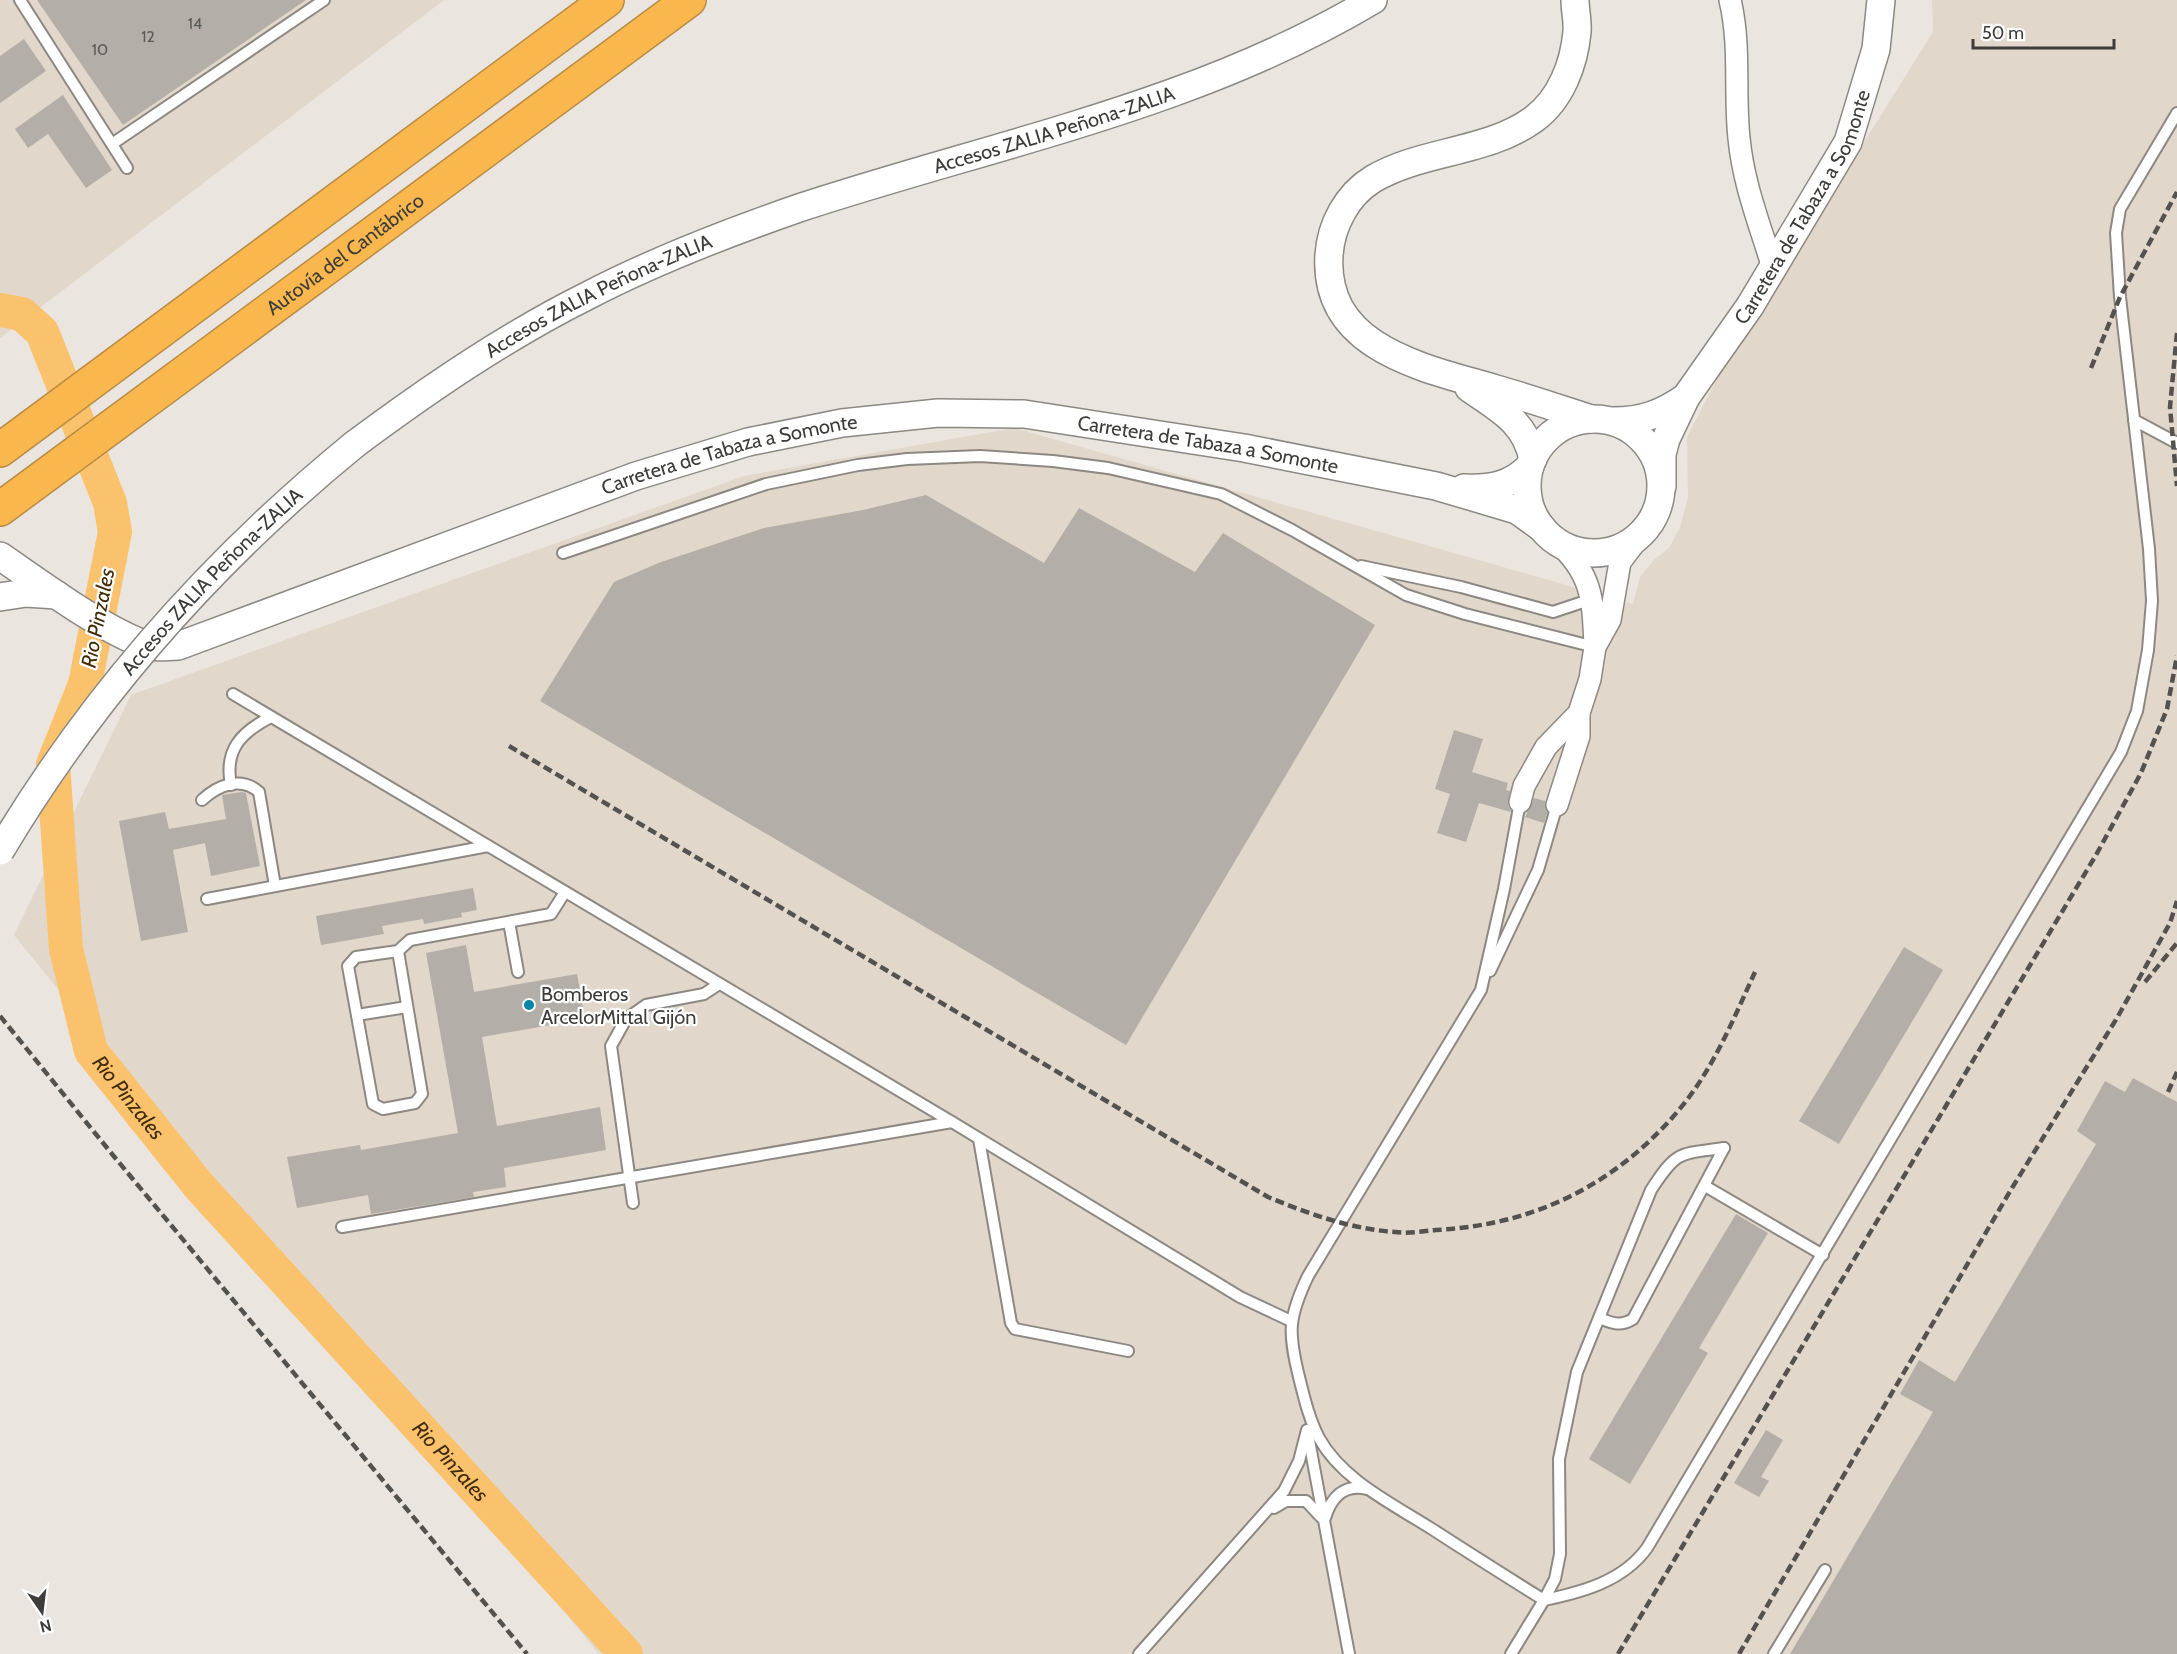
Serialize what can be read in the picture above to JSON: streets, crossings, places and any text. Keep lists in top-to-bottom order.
{
  "streets": {
    "highway": ["Autovía del Cantábrico"],
    "street": ["Accesos ZALIA Peñona-ZALIA", "Carretera de Tabaza a Somonte"]
  },
  "water": ["Rio Pinzales"],
  "places": ["Bomberos ArcelorMittal Gijón"],
  "house_numbers": ["14", "12", "10"],
  "scale_bar": "50 m",
  "north": "bottom"
}
